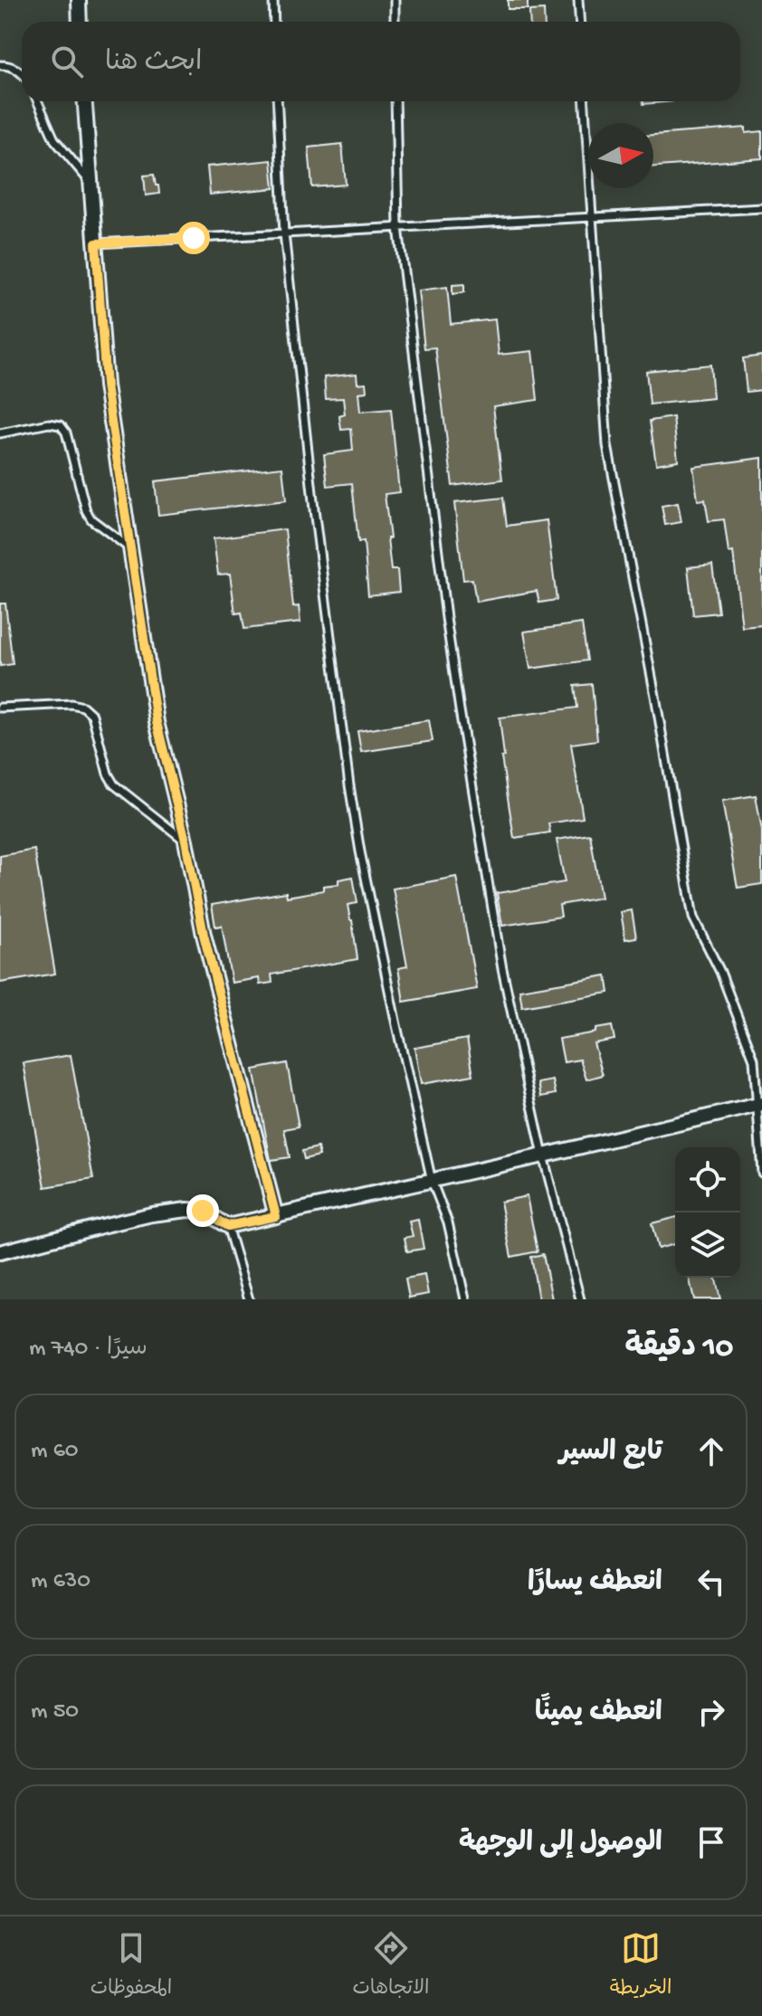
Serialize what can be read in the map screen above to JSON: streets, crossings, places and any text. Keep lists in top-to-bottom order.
{
  "north": "right",
  "page": {
    "search": "ابحث هنا",
    "heading": ["10 دقيقة", "سيرًا · 740 m"],
    "list": [
      ["تابع السير", "60 m"],
      ["انعطف يسارًا", "630 m"],
      ["انعطف يمينًا", "50 m"],
      "الوصول إلى الوجهة"
    ],
    "nav": ["الخريطة", "الاتجاهات", "المحفوظات"]
  }
}
